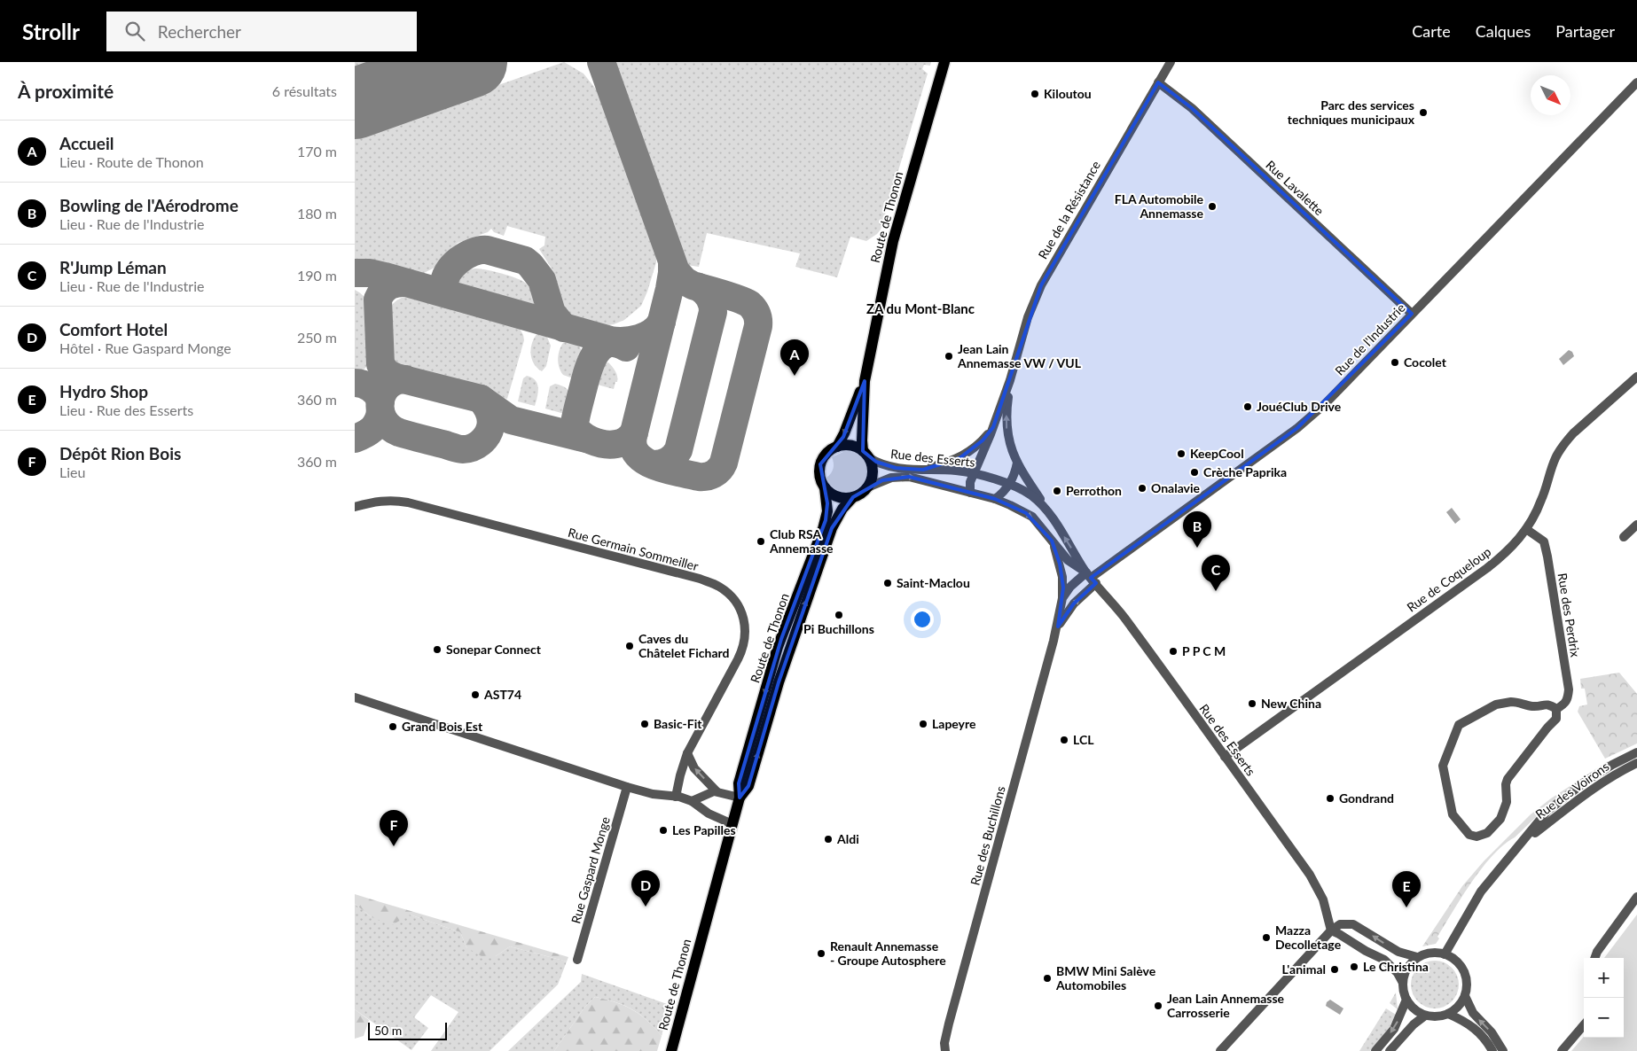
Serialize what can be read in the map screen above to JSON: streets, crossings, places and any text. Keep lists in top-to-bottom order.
{
  "streets": {
    "main road": ["Route de Thonon"],
    "street": [
      "Rue Lavalette",
      "Rue de la Résistance",
      "Rue de l'Industrie",
      "Rue des Esserts",
      "Rue Germain Sommeiller",
      "Rue de Coqueloup",
      "Rue des Perdrix",
      "Rue des Voirons",
      "Rue des Buchillons",
      "Rue Gaspard Monge"
    ]
  },
  "crossings": [
    ["Rue Lavalette", "Rue de la Résistance"],
    ["Rue Lavalette", "Rue de l'Industrie"],
    ["Rue de la Résistance", "Rue des Esserts"],
    ["Route de Thonon", "Rue des Esserts"],
    ["Rue de l'Industrie", "Rue des Esserts"],
    ["Rue de l'Industrie", "Rue des Buchillons"],
    ["Rue des Esserts", "Rue de Coqueloup"],
    ["Rue des Esserts", "Rue des Buchillons"],
    ["Rue de Coqueloup", "Rue des Perdrix"]
  ],
  "districts": ["ZA du Mont-Blanc"],
  "places": [
    "Kiloutou",
    "Parc des services techniques municipaux",
    "FLA Automobile Annemasse",
    "Jean Lain Annemasse VW / VUL",
    "Cocolet",
    "JouéClub Drive",
    "KeepCool",
    "Crèche Paprika",
    "Onalavie",
    "Perrothon",
    "Club RSA Annemasse",
    "Saint-Maclou",
    "Pi Buchillons",
    "Caves du Châtelet Fichard",
    "Sonepar Connect",
    "P P C M",
    "AST74",
    "New China",
    "Basic-Fit",
    "Lapeyre",
    "Grand Bois Est",
    "LCL",
    "Gondrand",
    "Les Papilles",
    "Aldi",
    "Mazza Decolletage",
    "Renault Annemasse - Groupe Autosphere",
    "Le Christina",
    "L'animal",
    "BMW Mini Salève Automobiles",
    "Jean Lain Annemasse Carrosserie"
  ],
  "scale_bar": "50 m",
  "north": "bottom right",
  "page": {
    "header": "Strollr",
    "search": "Rechercher",
    "nav": ["Carte", "Calques", "Partager"],
    "heading": ["À proximité", "6 résultats"],
    "list": [
      {
        "mark": "A",
        "name": "Accueil",
        "note": "Lieu · Route de Thonon",
        "value": "170 m"
      },
      {
        "mark": "B",
        "name": "Bowling de l'Aérodrome",
        "note": "Lieu · Rue de l'Industrie",
        "value": "180 m"
      },
      {
        "mark": "C",
        "name": "R'Jump Léman",
        "note": "Lieu · Rue de l'Industrie",
        "value": "190 m"
      },
      {
        "mark": "D",
        "name": "Comfort Hotel",
        "note": "Hôtel · Rue Gaspard Monge",
        "value": "250 m"
      },
      {
        "mark": "E",
        "name": "Hydro Shop",
        "note": "Lieu · Rue des Esserts",
        "value": "360 m"
      },
      {
        "mark": "F",
        "name": "Dépôt Rion Bois",
        "note": "Lieu",
        "value": "360 m"
      }
    ],
    "pins": [
      "A",
      "B",
      "C",
      "F",
      "D",
      "E"
    ],
    "map_buttons": ["+", "−"],
    "scale": "50 m"
  }
}
